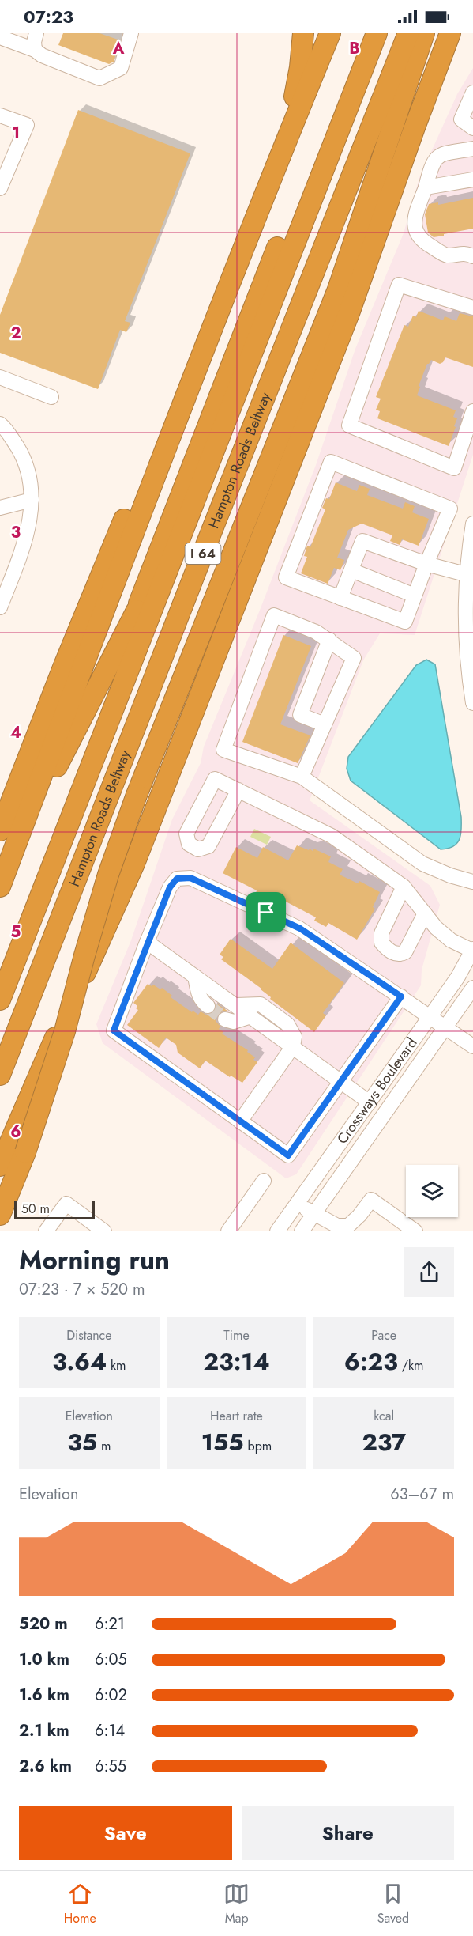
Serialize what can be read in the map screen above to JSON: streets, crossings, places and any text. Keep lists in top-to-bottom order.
{
  "streets": {
    "highway": ["Hampton Roads Beltway", "I 64"],
    "street": ["Crossways Boulevard"]
  },
  "scale_bar": "50 m",
  "page": {
    "status": "07:23",
    "scale": "50 m",
    "heading": ["Morning run", "07:23 · 7 × 520 m"],
    "stats": [
      ["Distance", "3.64 km"],
      ["Time", "23:14"],
      ["Pace", "6:23 /km"],
      ["Elevation", "35 m"],
      ["Heart rate", "155 bpm"],
      ["kcal", "237"]
    ],
    "chart": ["Elevation", "63–67 m"],
    "list": [
      {
        "name": "520 m",
        "note": "6:21"
      },
      {
        "name": "1.0 km",
        "note": "6:05"
      },
      {
        "name": "1.6 km",
        "note": "6:02"
      },
      {
        "name": "2.1 km",
        "note": "6:14"
      },
      {
        "name": "2.6 km",
        "note": "6:55"
      }
    ],
    "buttons": ["Save", "Share"],
    "tabs": ["Home", "Map", "Saved"]
  },
  "grid": {
    "columns": ["A", "B"],
    "rows": [
      "1",
      "2",
      "3",
      "4",
      "5",
      "6"
    ]
  }
}
